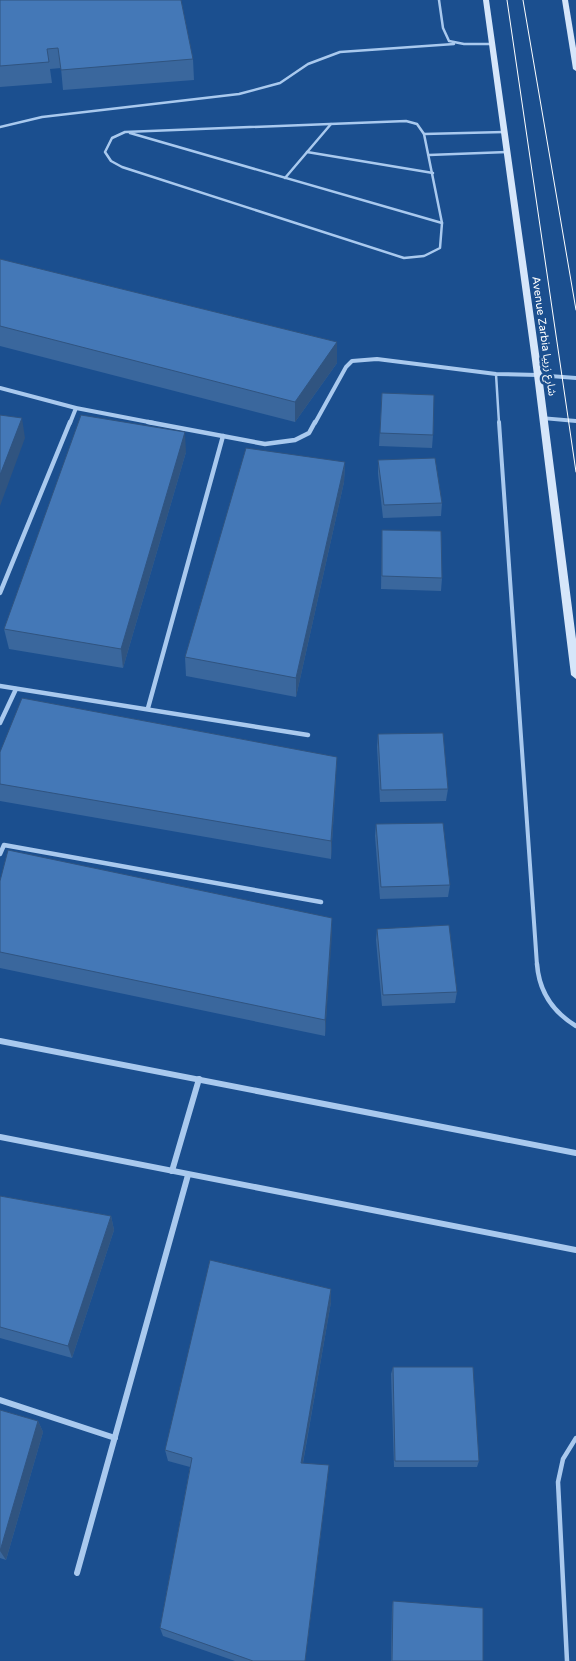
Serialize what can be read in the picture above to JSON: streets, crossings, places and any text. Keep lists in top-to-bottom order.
{
  "streets": {
    "main road": ["Avenue Zarbia شارع زربيا"]
  }
}
